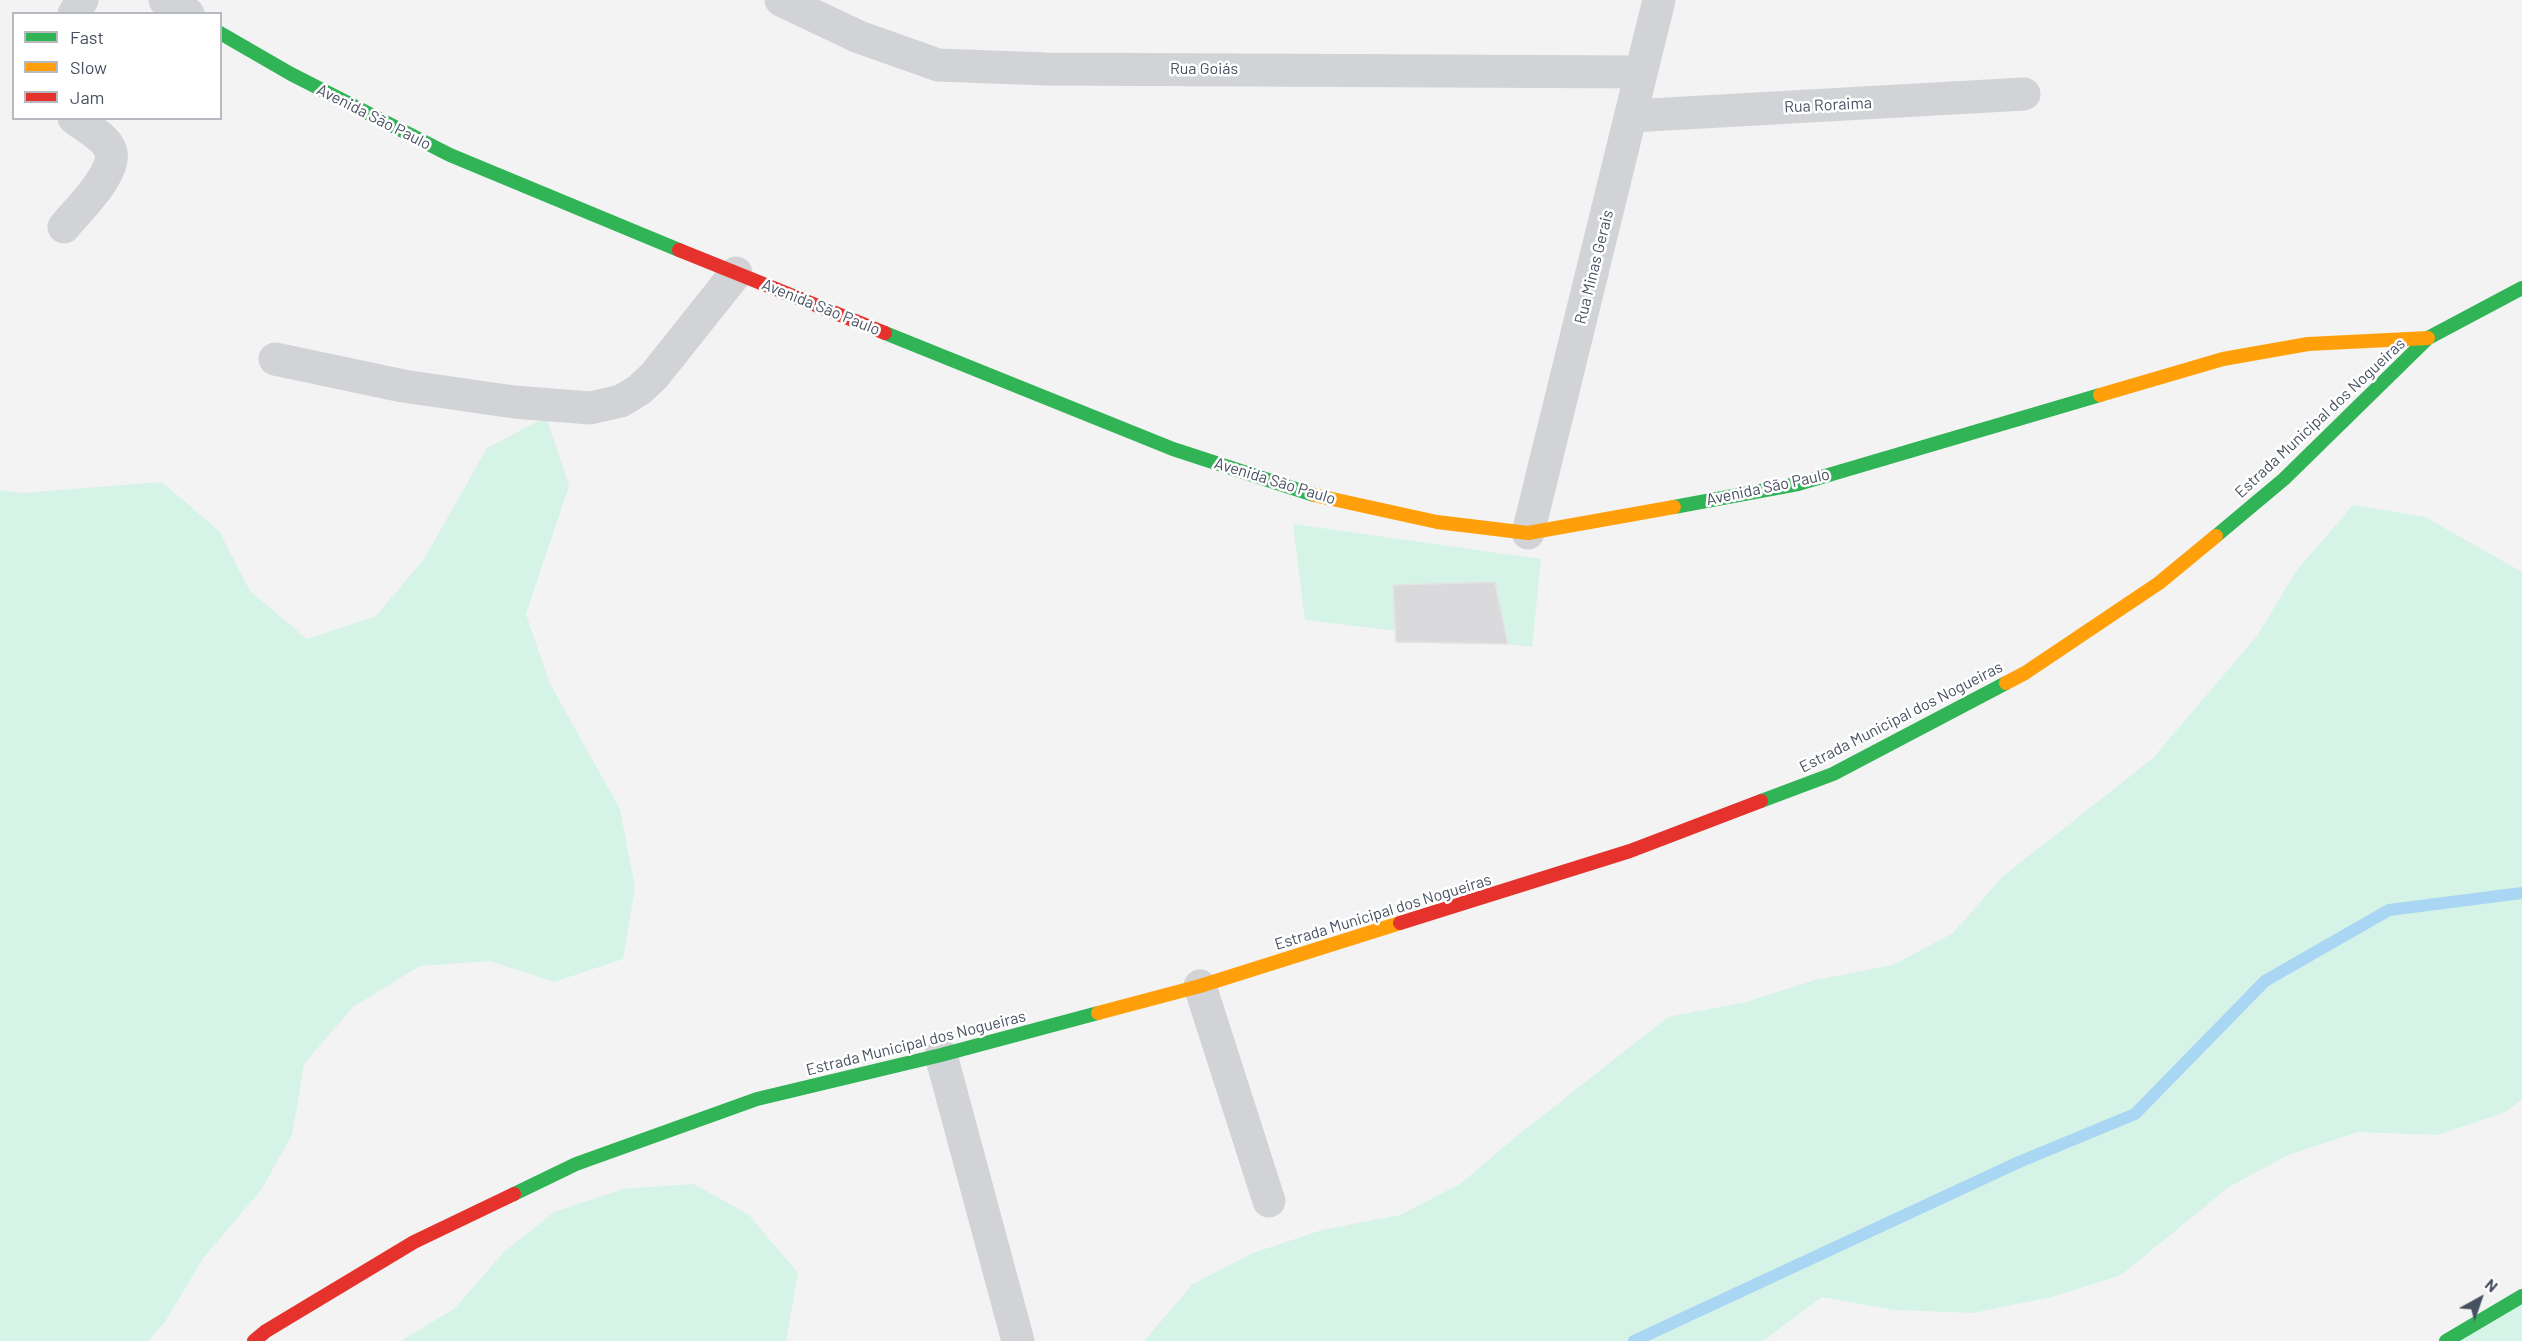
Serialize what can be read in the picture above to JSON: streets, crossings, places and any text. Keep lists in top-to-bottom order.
{
  "streets": {
    "street": [
      "Rua Goiás",
      "Rua Roraima",
      "Avenida São Paulo",
      "Rua Minas Gerais",
      "Estrada Municipal dos Nogueiras"
    ]
  },
  "crossings": [
    ["Rua Goiás", "Rua Minas Gerais"],
    ["Rua Roraima", "Rua Minas Gerais"],
    ["Avenida São Paulo", "Rua Minas Gerais"],
    ["Avenida São Paulo", "Estrada Municipal dos Nogueiras"]
  ],
  "legend": ["Fast", "Slow", "Jam"],
  "north": "top right"
}
